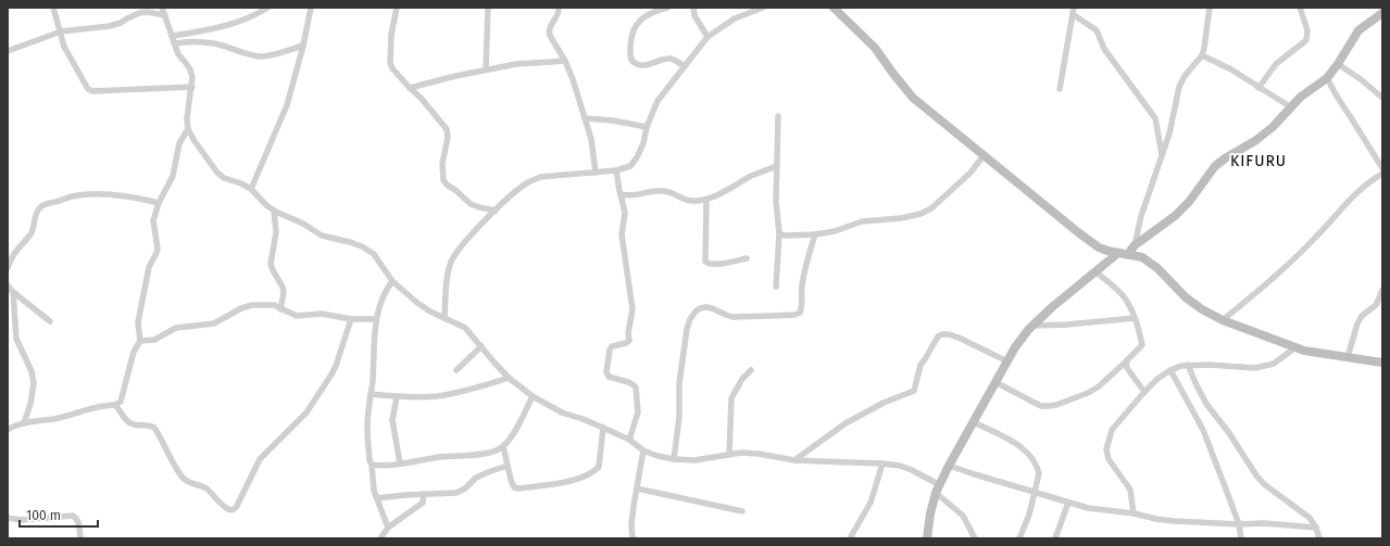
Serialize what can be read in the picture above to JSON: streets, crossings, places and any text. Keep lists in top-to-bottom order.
{
  "districts": ["KIFURU"],
  "scale_bar": "100 m"
}
